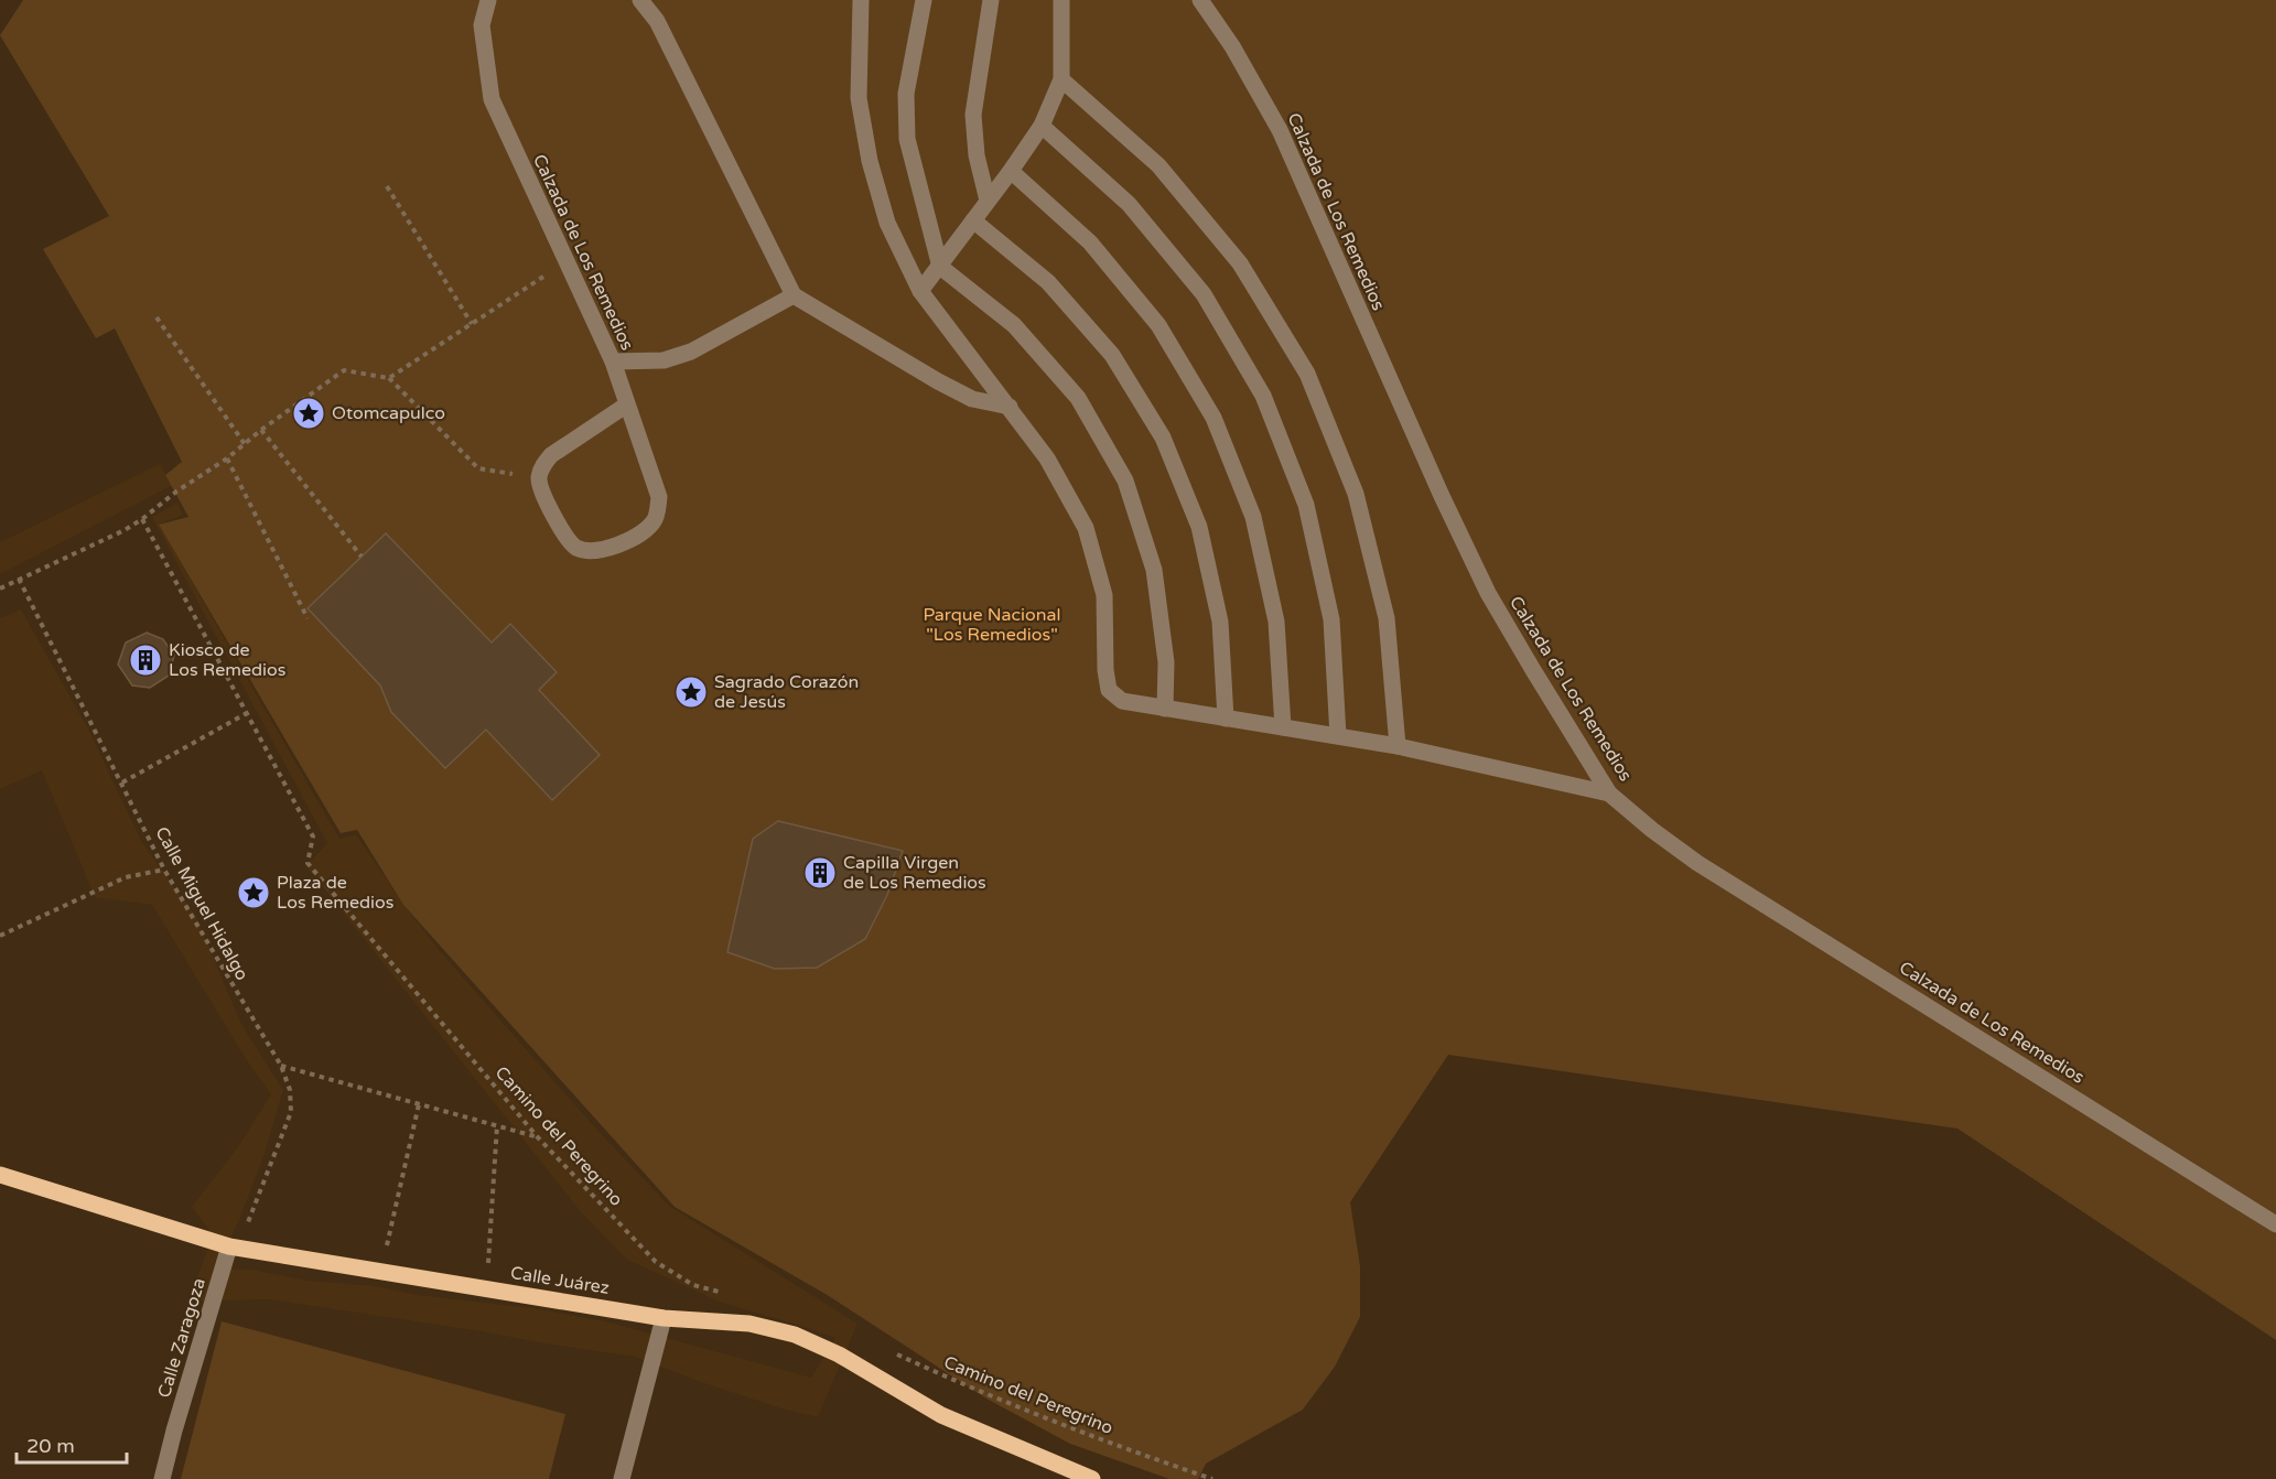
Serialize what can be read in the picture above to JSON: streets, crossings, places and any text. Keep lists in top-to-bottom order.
{
  "streets": {
    "main road": ["Calle Juárez"],
    "street": ["Calzada de Los Remedios", "Calle Zaragoza"],
    "path": ["Calle Miguel Hidalgo", "Camino del Peregrino"]
  },
  "crossings": [
    ["Calle Miguel Hidalgo", "Calle Juárez"],
    ["Calle Miguel Hidalgo", "Calle Zaragoza"],
    ["Calle Juárez", "Calle Zaragoza"]
  ],
  "parks": ["Parque Nacional \"Los Remedios\""],
  "places": {
    "place": ["Otomcapulco", "Sagrado Corazón de Jesús", "Plaza de Los Remedios"],
    "building": ["Kiosco de Los Remedios", "Capilla Virgen de Los Remedios"]
  },
  "scale_bar": "20 m"
}
